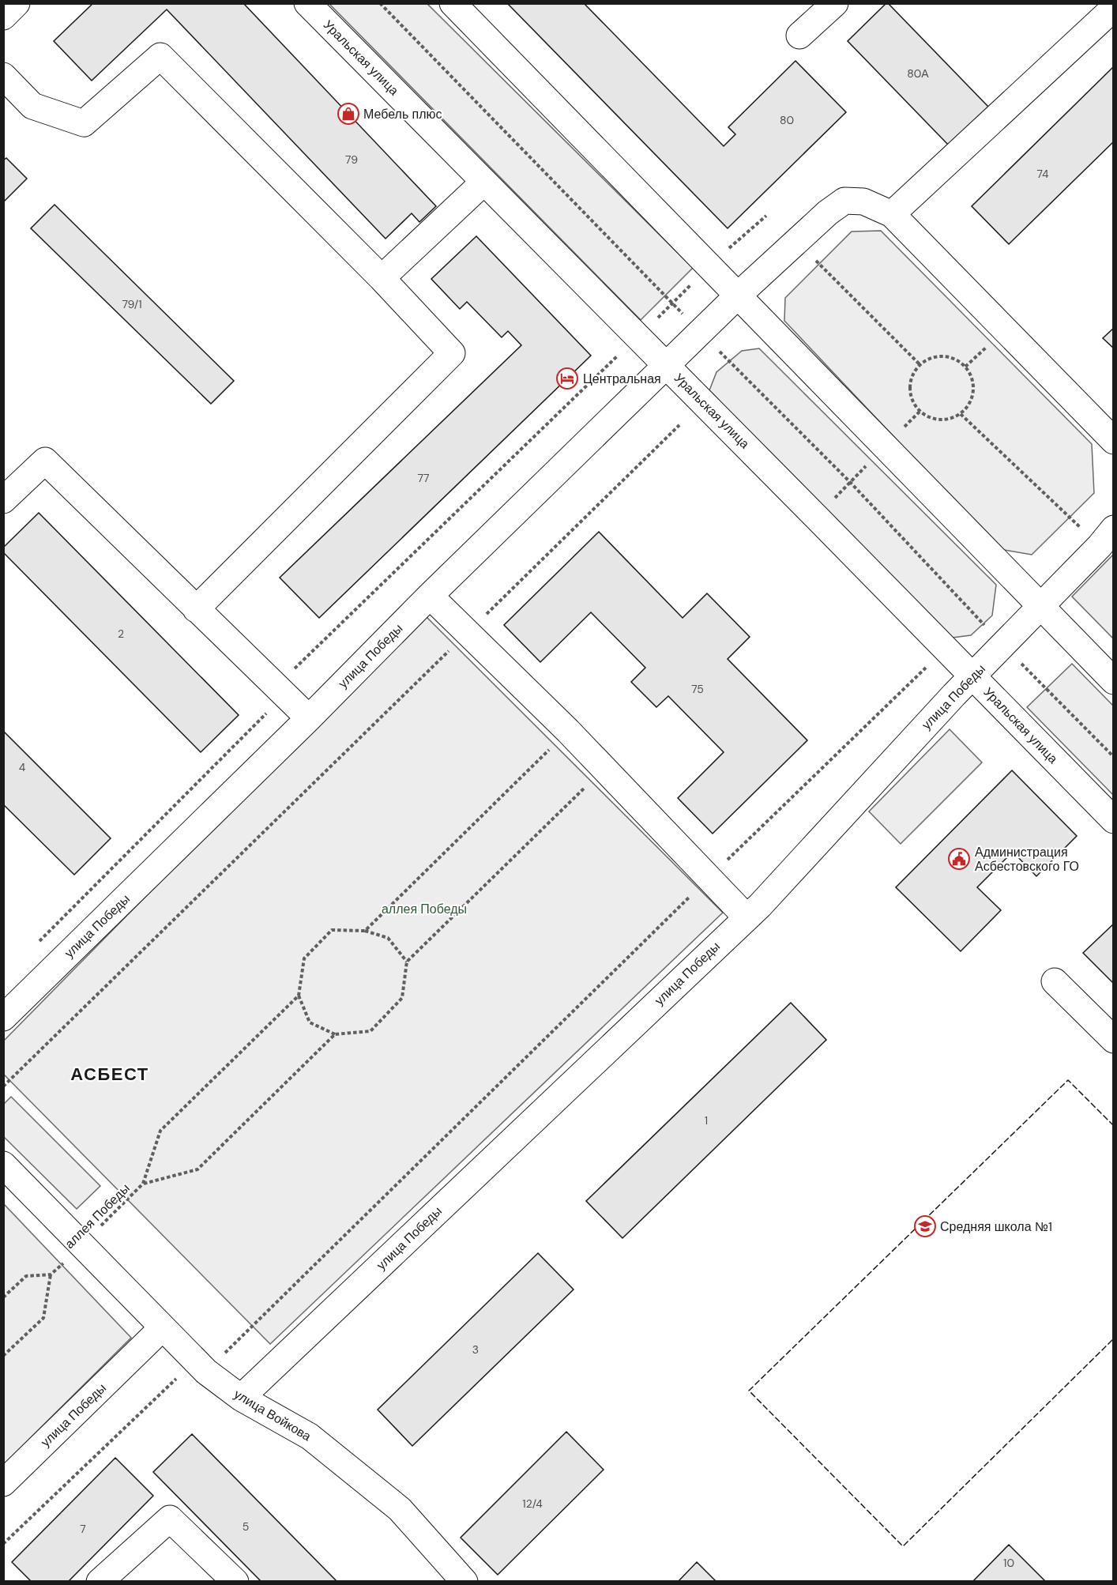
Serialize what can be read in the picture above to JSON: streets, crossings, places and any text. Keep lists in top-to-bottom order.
{
  "streets": {
    "street": ["Уральская улица", "улица Победы", "улица Войкова"],
    "path": ["аллея Победы"]
  },
  "crossings": [
    ["Уральская улица", "улица Победы"],
    ["улица Победы", "улица Войкова"],
    ["аллея Победы", "улица Войкова"]
  ],
  "districts": ["АСБЕСТ"],
  "parks": ["аллея Победы"],
  "places": {
    "shop": ["Мебель плюс"],
    "hotel": ["Центральная"],
    "public building": ["Администрация Асбестовского ГО"],
    "school or university": ["Средняя школа №1"]
  },
  "house_numbers": [
    "80А",
    "80",
    "79",
    "74",
    "79/1",
    "77",
    "2",
    "75",
    "4",
    "1",
    "3",
    "12/4",
    "5",
    "7",
    "10"
  ]
}
